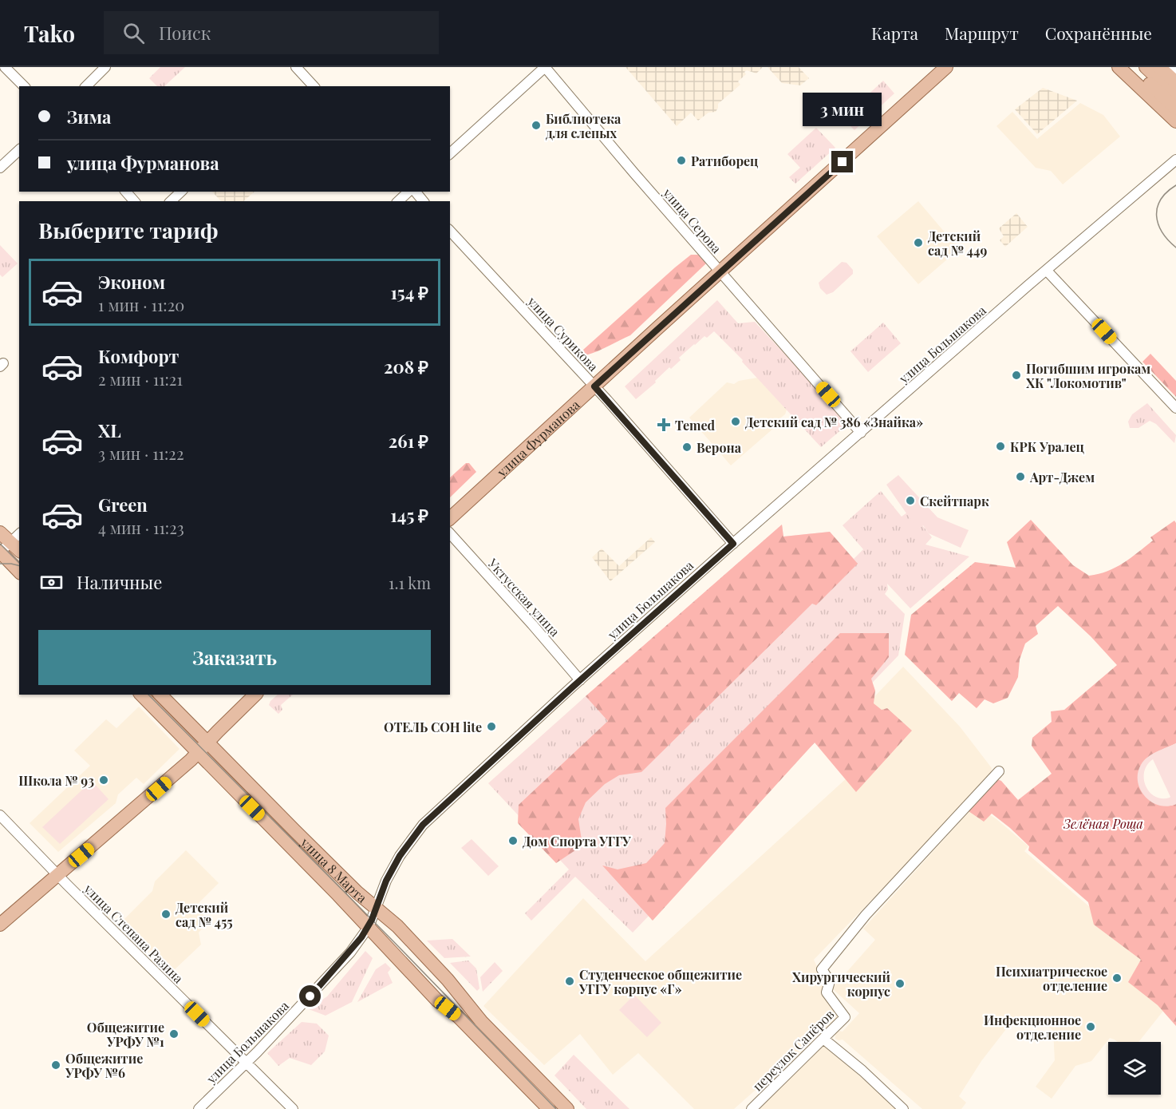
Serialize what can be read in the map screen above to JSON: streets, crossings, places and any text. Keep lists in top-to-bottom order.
{
  "streets": {
    "main road": ["улица Фурманова", "улица 8 Марта"],
    "street": [
      "улица Серова",
      "улица Сурикова",
      "улица Большакова",
      "Уктусская улица",
      "улица Степана Разина",
      "переулок Сапёров"
    ]
  },
  "crossings": [
    ["улица Серова", "улица Большакова"],
    ["улица Серова", "улица Фурманова"],
    ["улица Сурикова", "улица Большакова"],
    ["улица Сурикова", "улица Фурманова"],
    ["улица Большакова", "Уктусская улица"],
    ["улица Большакова", "улица 8 Марта"],
    ["улица Большакова", "улица Степана Разина"]
  ],
  "parks": ["Зелёная Роща"],
  "places": {
    "other": [
      "Библиотека для слепых",
      "Ратиборец",
      "Детский сад № 449",
      "Погибшим игрокам ХК \"Локомотив\"",
      "Детский сад № 386 «Знайка»",
      "КРК Уралец",
      "Верона",
      "Арт-Джем",
      "Скейтпарк",
      "ОТЕЛЬ СОН lite",
      "Школа № 93",
      "Дом Спорта УГГУ",
      "Детский сад № 455",
      "Психиатрическое отделение",
      "Студенческое общежитие УГГУ корпус «Г»",
      "Хирургический корпус",
      "Инфекционное отделение",
      "Общежитие УРФУ №1",
      "Общежитие УРФУ №6"
    ],
    "health": ["Temed"]
  },
  "page": {
    "header": "Tako",
    "search": "Поиск",
    "nav": ["Карта", "Маршрут", "Сохранённые"],
    "banner": ["Зима", "улица Фурманова"],
    "bubble": "3 мин",
    "heading": "Выберите тариф",
    "list": [
      {
        "name": "Эконом",
        "note": "1 мин · 11:20",
        "value": "154 ₽"
      },
      {
        "name": "Комфорт",
        "note": "2 мин · 11:21",
        "value": "208 ₽"
      },
      {
        "name": "XL",
        "note": "3 мин · 11:22",
        "value": "261 ₽"
      },
      {
        "name": "Green",
        "note": "4 мин · 11:23",
        "value": "145 ₽"
      }
    ],
    "pay": ["Наличные", "1.1 km"],
    "buttons": "Заказать"
  }
}
